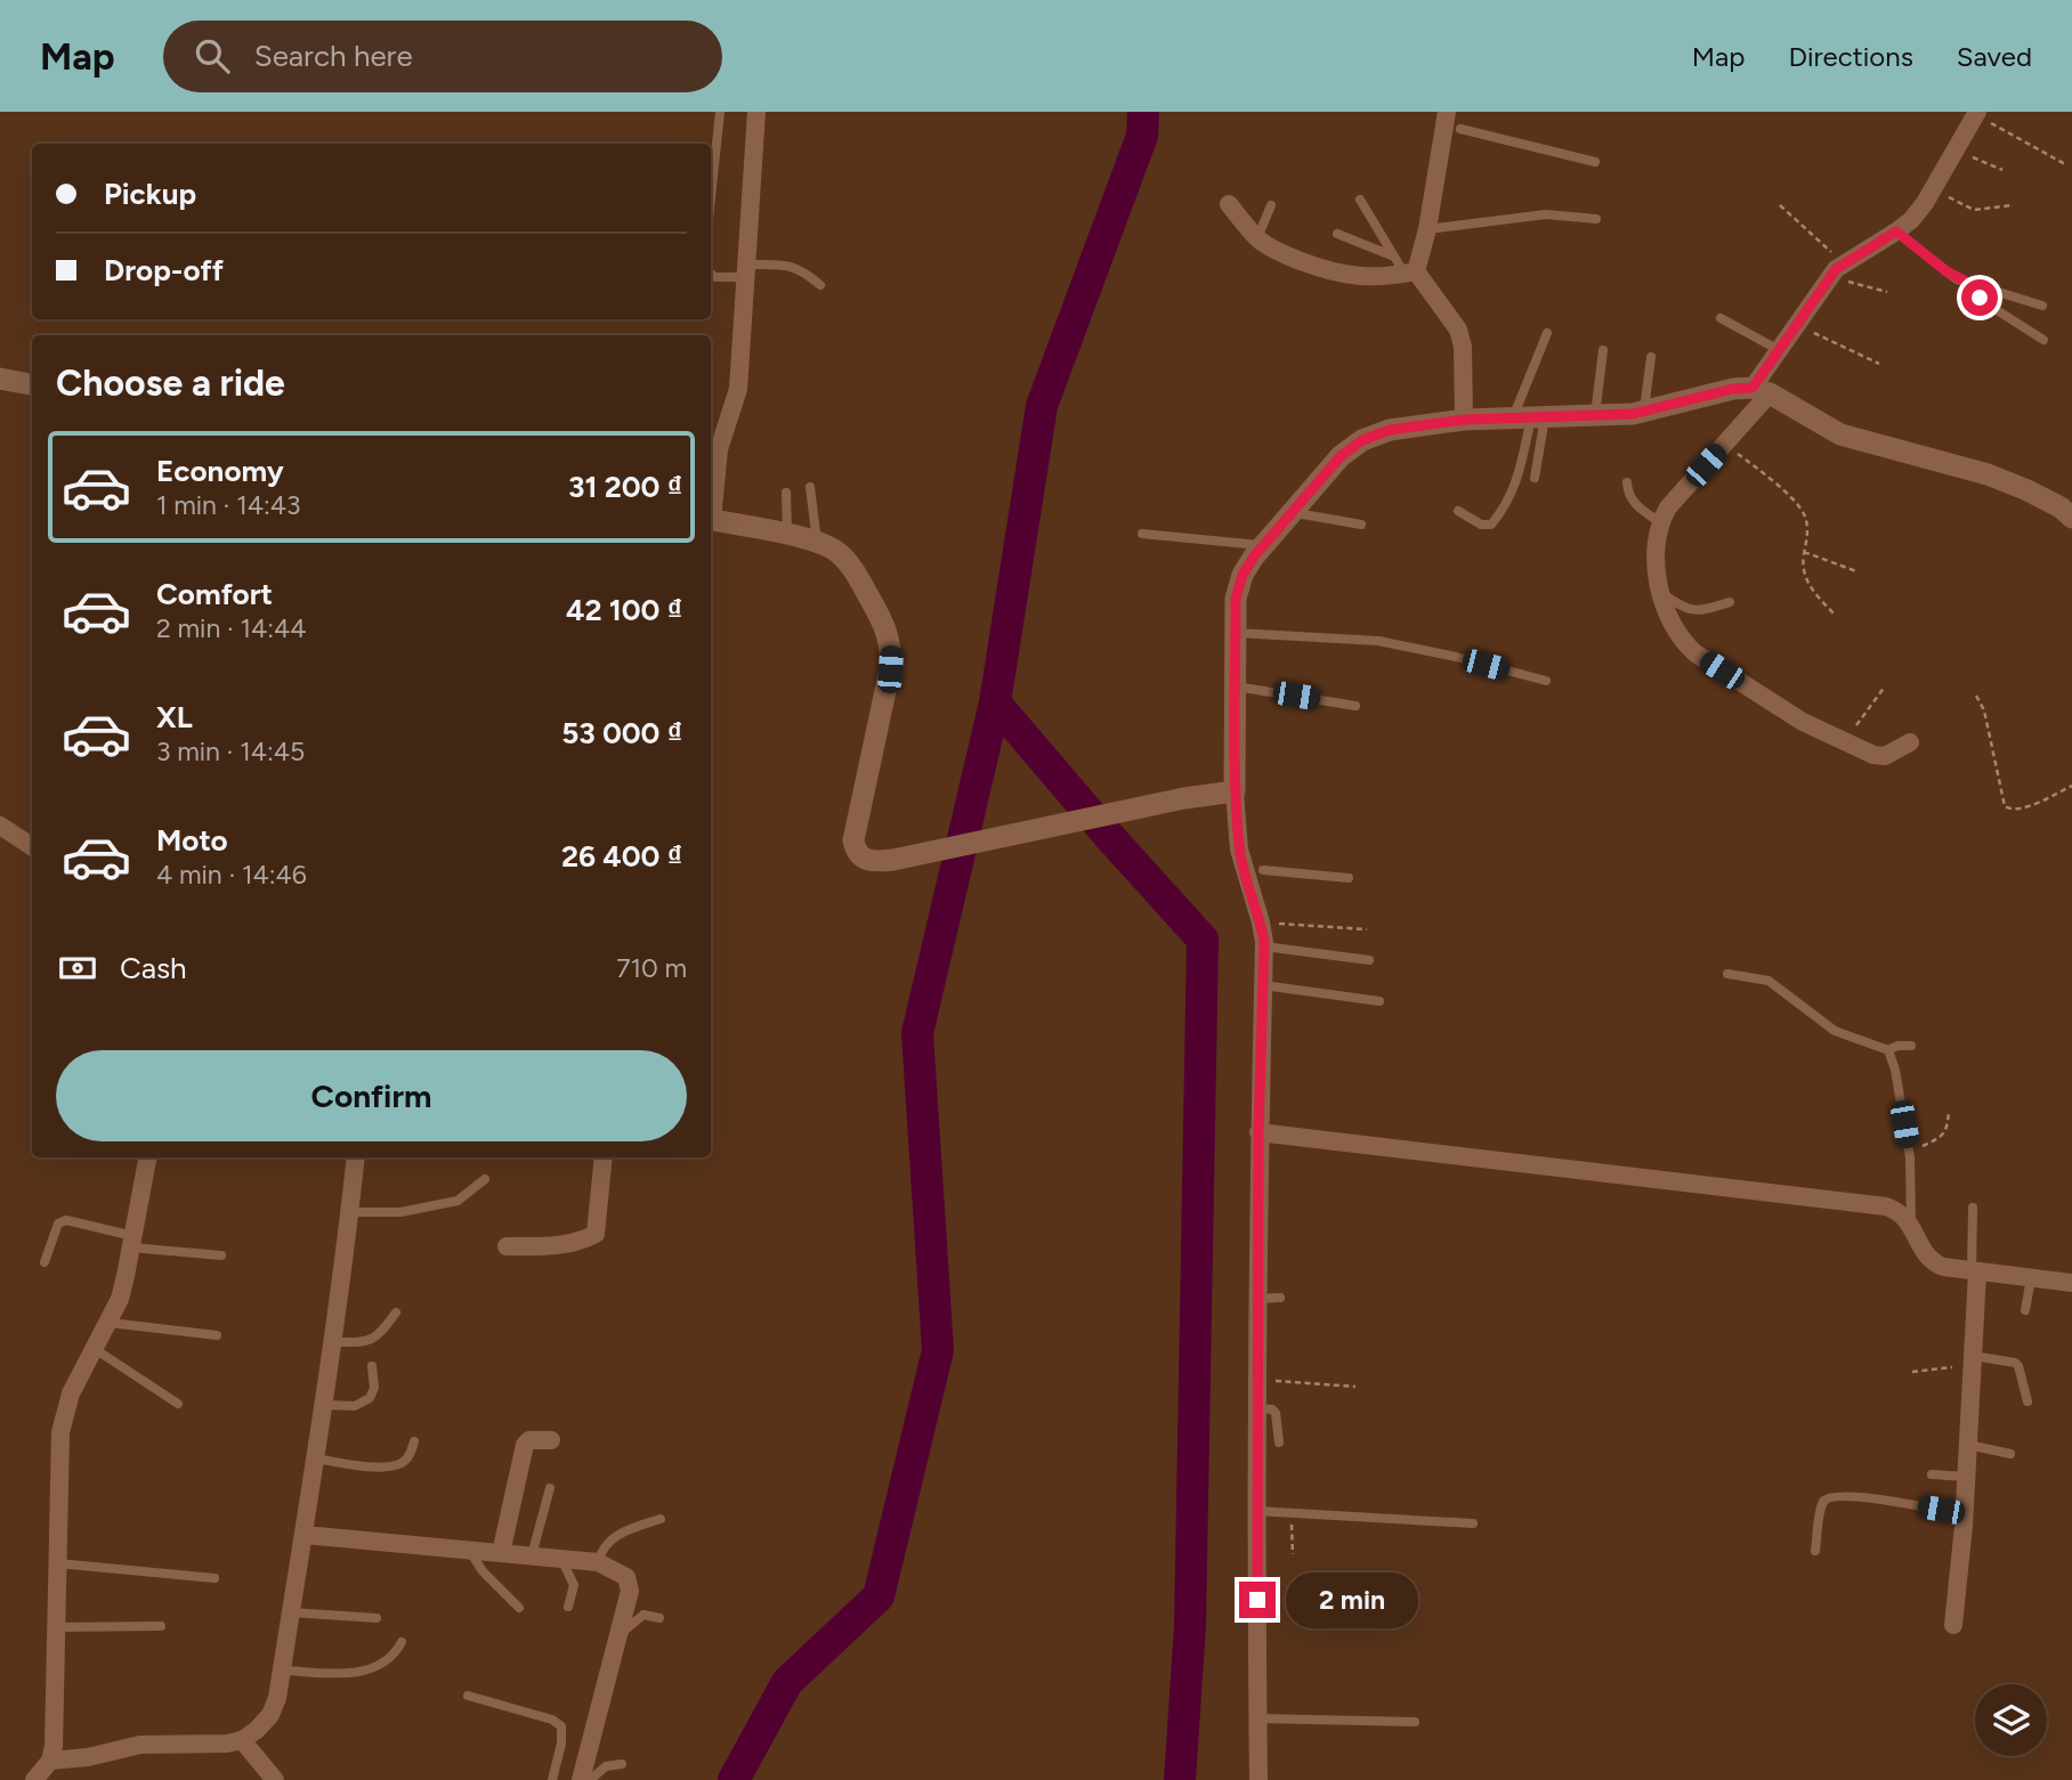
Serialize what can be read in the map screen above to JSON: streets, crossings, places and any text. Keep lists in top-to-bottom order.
{
  "page": {
    "header": "Map",
    "search": "Search here",
    "nav": ["Map", "Directions", "Saved"],
    "banner": ["Pickup", "Drop-off"],
    "heading": "Choose a ride",
    "list": [
      {
        "name": "Economy",
        "note": "1 min · 14:43",
        "value": "31 200 ₫"
      },
      {
        "name": "Comfort",
        "note": "2 min · 14:44",
        "value": "42 100 ₫"
      },
      {
        "name": "XL",
        "note": "3 min · 14:45",
        "value": "53 000 ₫"
      },
      {
        "name": "Moto",
        "note": "4 min · 14:46",
        "value": "26 400 ₫"
      }
    ],
    "pay": ["Cash", "710 m"],
    "buttons": "Confirm",
    "bubble": "2 min"
  }
}
